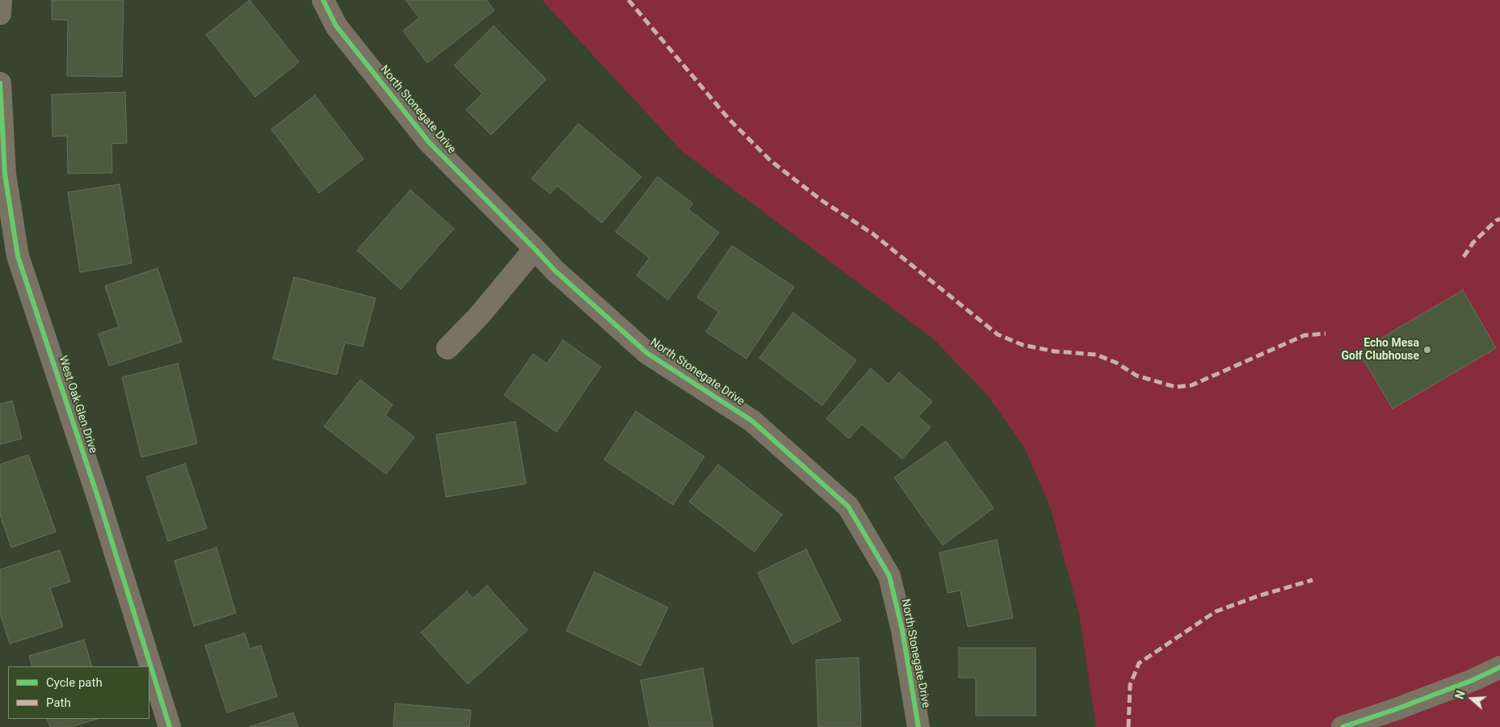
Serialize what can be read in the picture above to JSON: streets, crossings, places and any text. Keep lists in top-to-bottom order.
{
  "streets": {
    "street": ["North Stonegate Drive", "West Oak Glen Drive"]
  },
  "places": ["Echo Mesa Golf Clubhouse"],
  "legend": ["Cycle path", "Path"],
  "north": "left"
}
